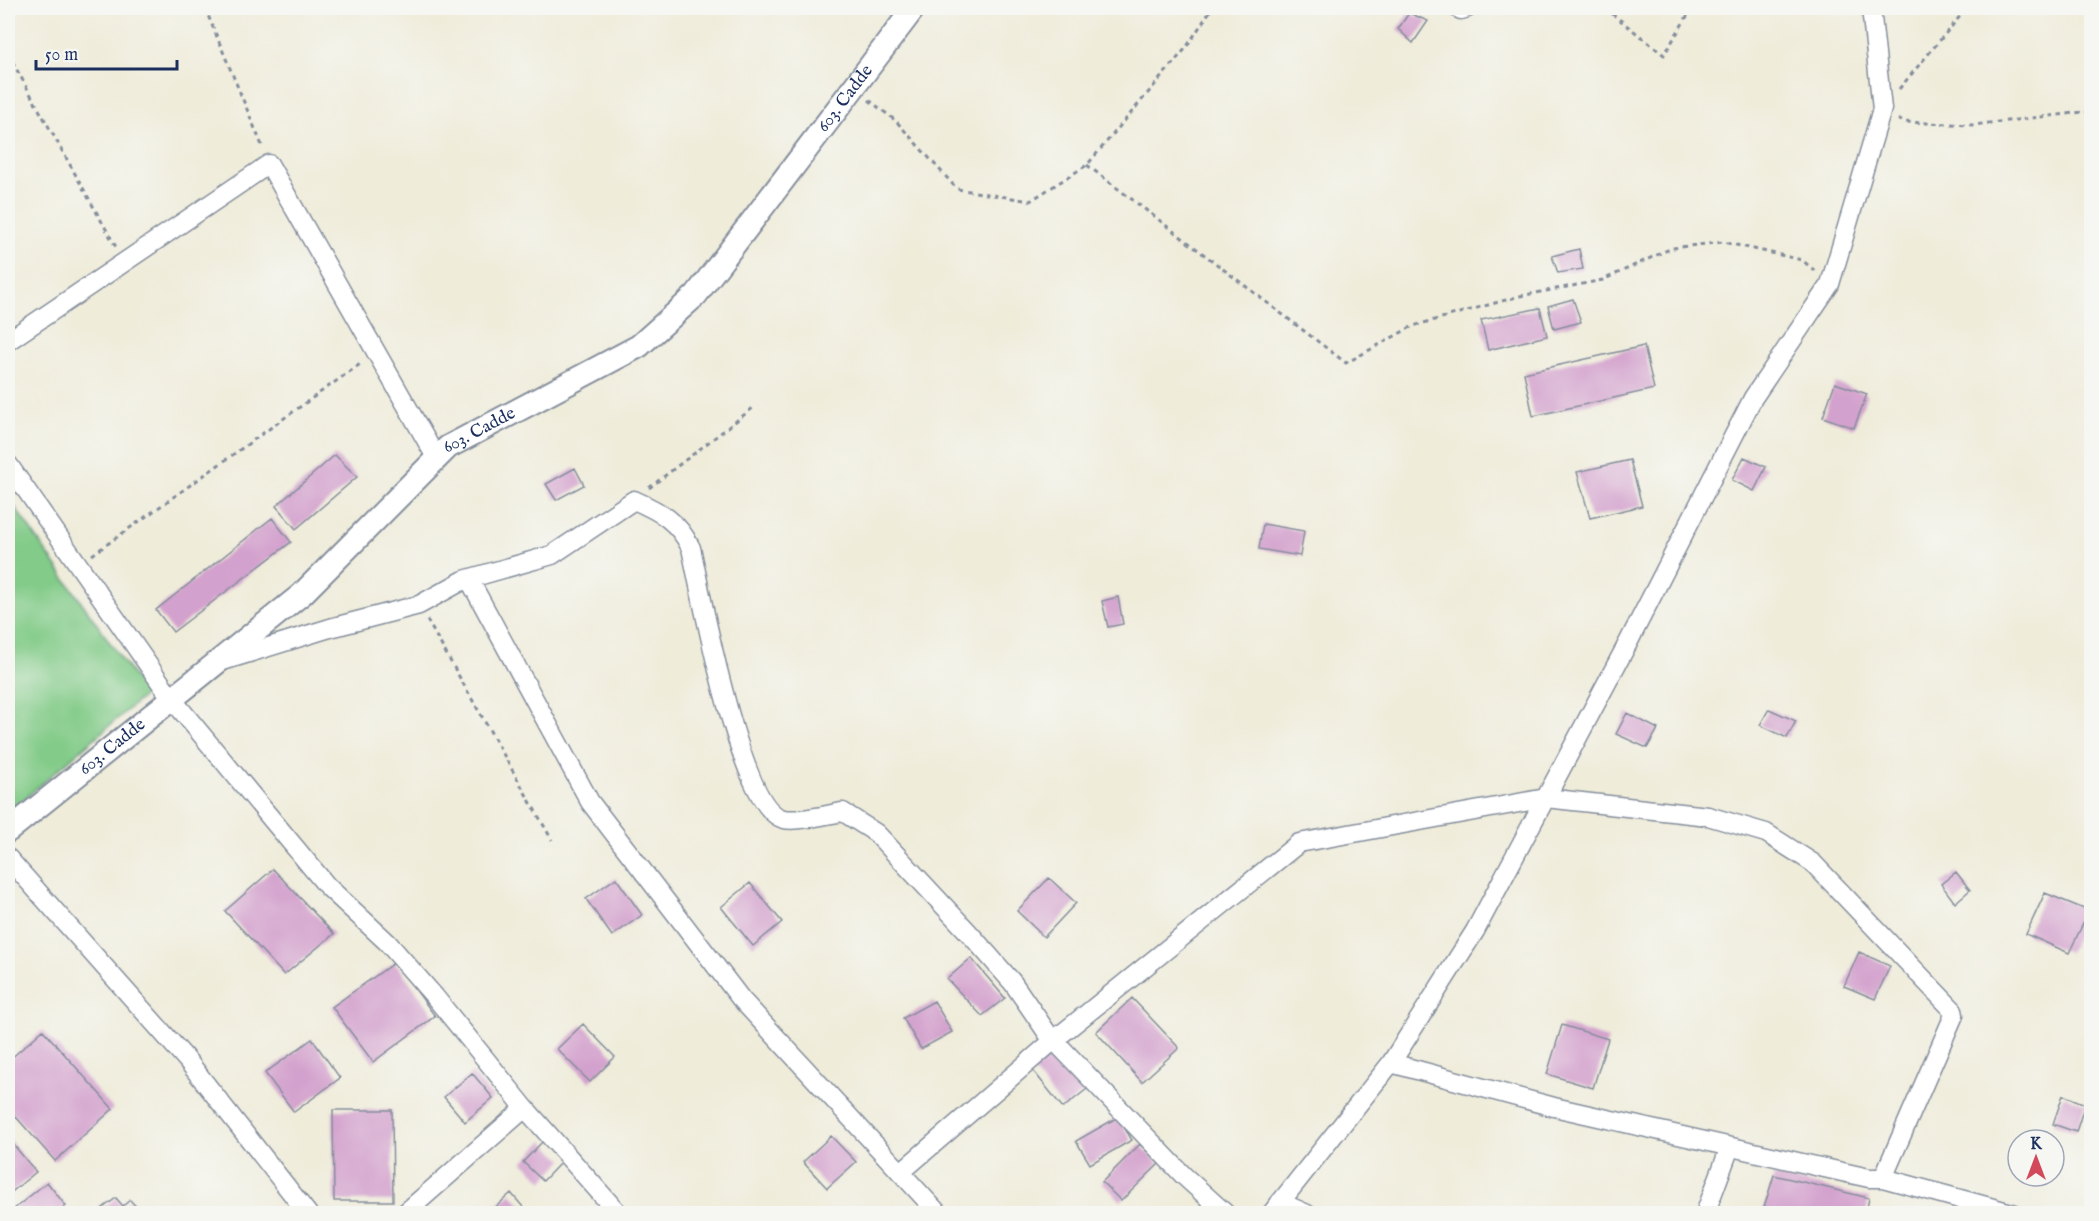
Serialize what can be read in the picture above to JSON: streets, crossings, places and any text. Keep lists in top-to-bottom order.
{
  "streets": {
    "street": ["603. Cadde"]
  },
  "scale_bar": "50 m",
  "north": "top"
}
